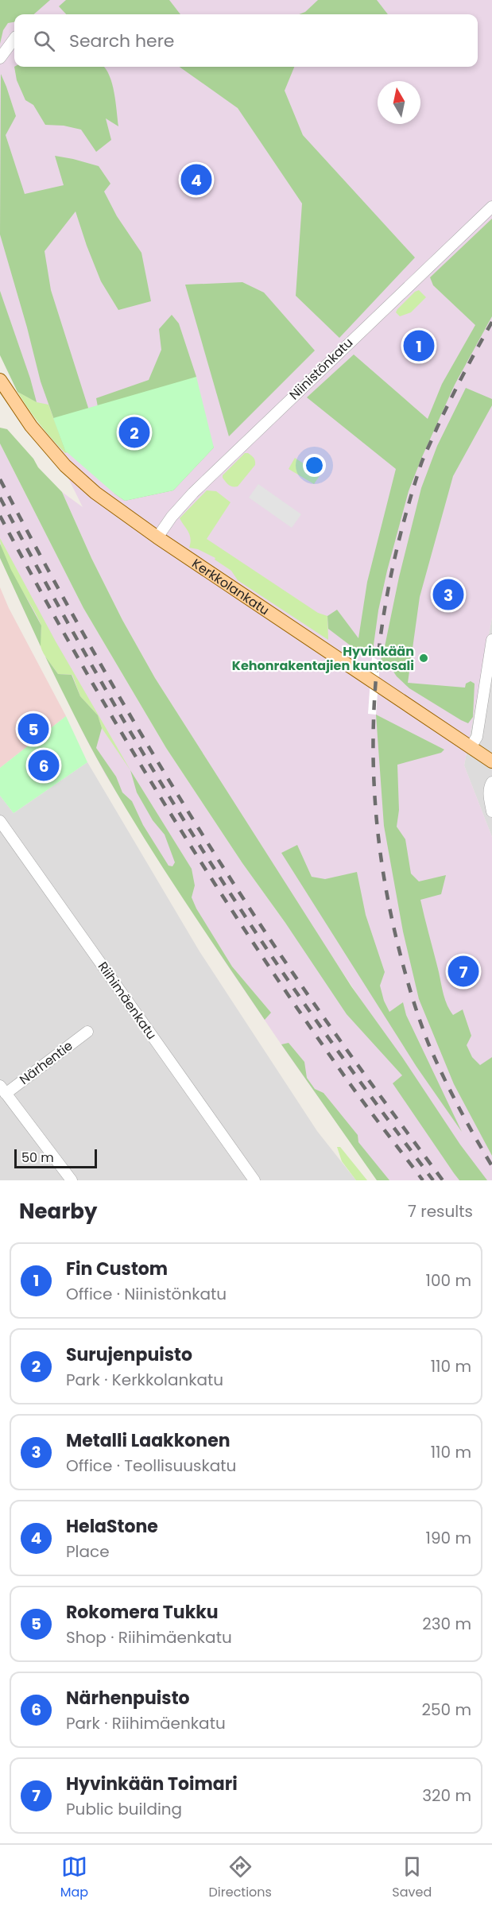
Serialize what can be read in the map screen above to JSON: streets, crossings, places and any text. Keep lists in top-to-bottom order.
{
  "streets": {
    "main road": ["Kerkkolankatu"],
    "street": ["Niinistönkatu", "Riihimäenkatu", "Närhentie"]
  },
  "crossings": [
    ["Niinistönkatu", "Kerkkolankatu"]
  ],
  "places": ["Hyvinkään Kehonrakentajien kuntosali"],
  "scale_bar": "50 m",
  "north": "top",
  "page": {
    "search": "Search here",
    "pins": [
      "4",
      "1",
      "2",
      "3",
      "5",
      "6",
      "7"
    ],
    "scale": "50 m",
    "heading": ["Nearby", "7 results"],
    "list": [
      {
        "mark": "1",
        "name": "Fin Custom",
        "note": "Office · Niinistönkatu",
        "value": "100 m"
      },
      {
        "mark": "2",
        "name": "Surujenpuisto",
        "note": "Park · Kerkkolankatu",
        "value": "110 m"
      },
      {
        "mark": "3",
        "name": "Metalli Laakkonen",
        "note": "Office · Teollisuuskatu",
        "value": "110 m"
      },
      {
        "mark": "4",
        "name": "HelaStone",
        "note": "Place",
        "value": "190 m"
      },
      {
        "mark": "5",
        "name": "Rokomera Tukku",
        "note": "Shop · Riihimäenkatu",
        "value": "230 m"
      },
      {
        "mark": "6",
        "name": "Närhenpuisto",
        "note": "Park · Riihimäenkatu",
        "value": "250 m"
      },
      {
        "mark": "7",
        "name": "Hyvinkään Toimari",
        "note": "Public building",
        "value": "320 m"
      }
    ],
    "nav": ["Map", "Directions", "Saved"]
  }
}
